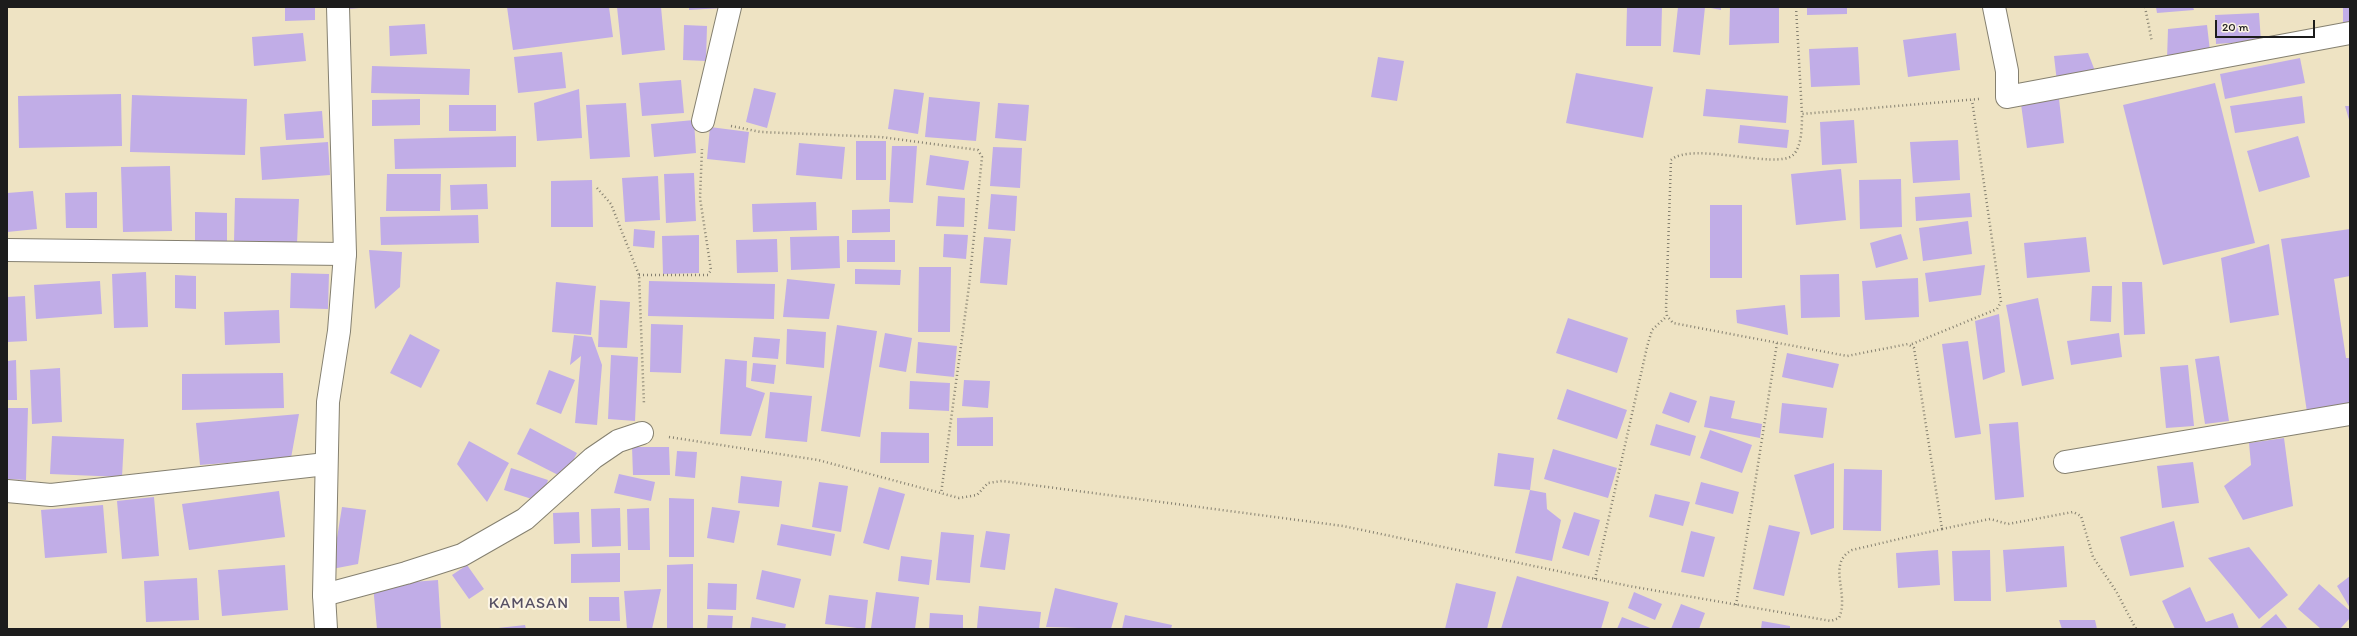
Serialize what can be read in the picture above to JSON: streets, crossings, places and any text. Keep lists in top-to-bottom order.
{
  "districts": ["KAMASAN"],
  "scale_bar": "20 m"
}
